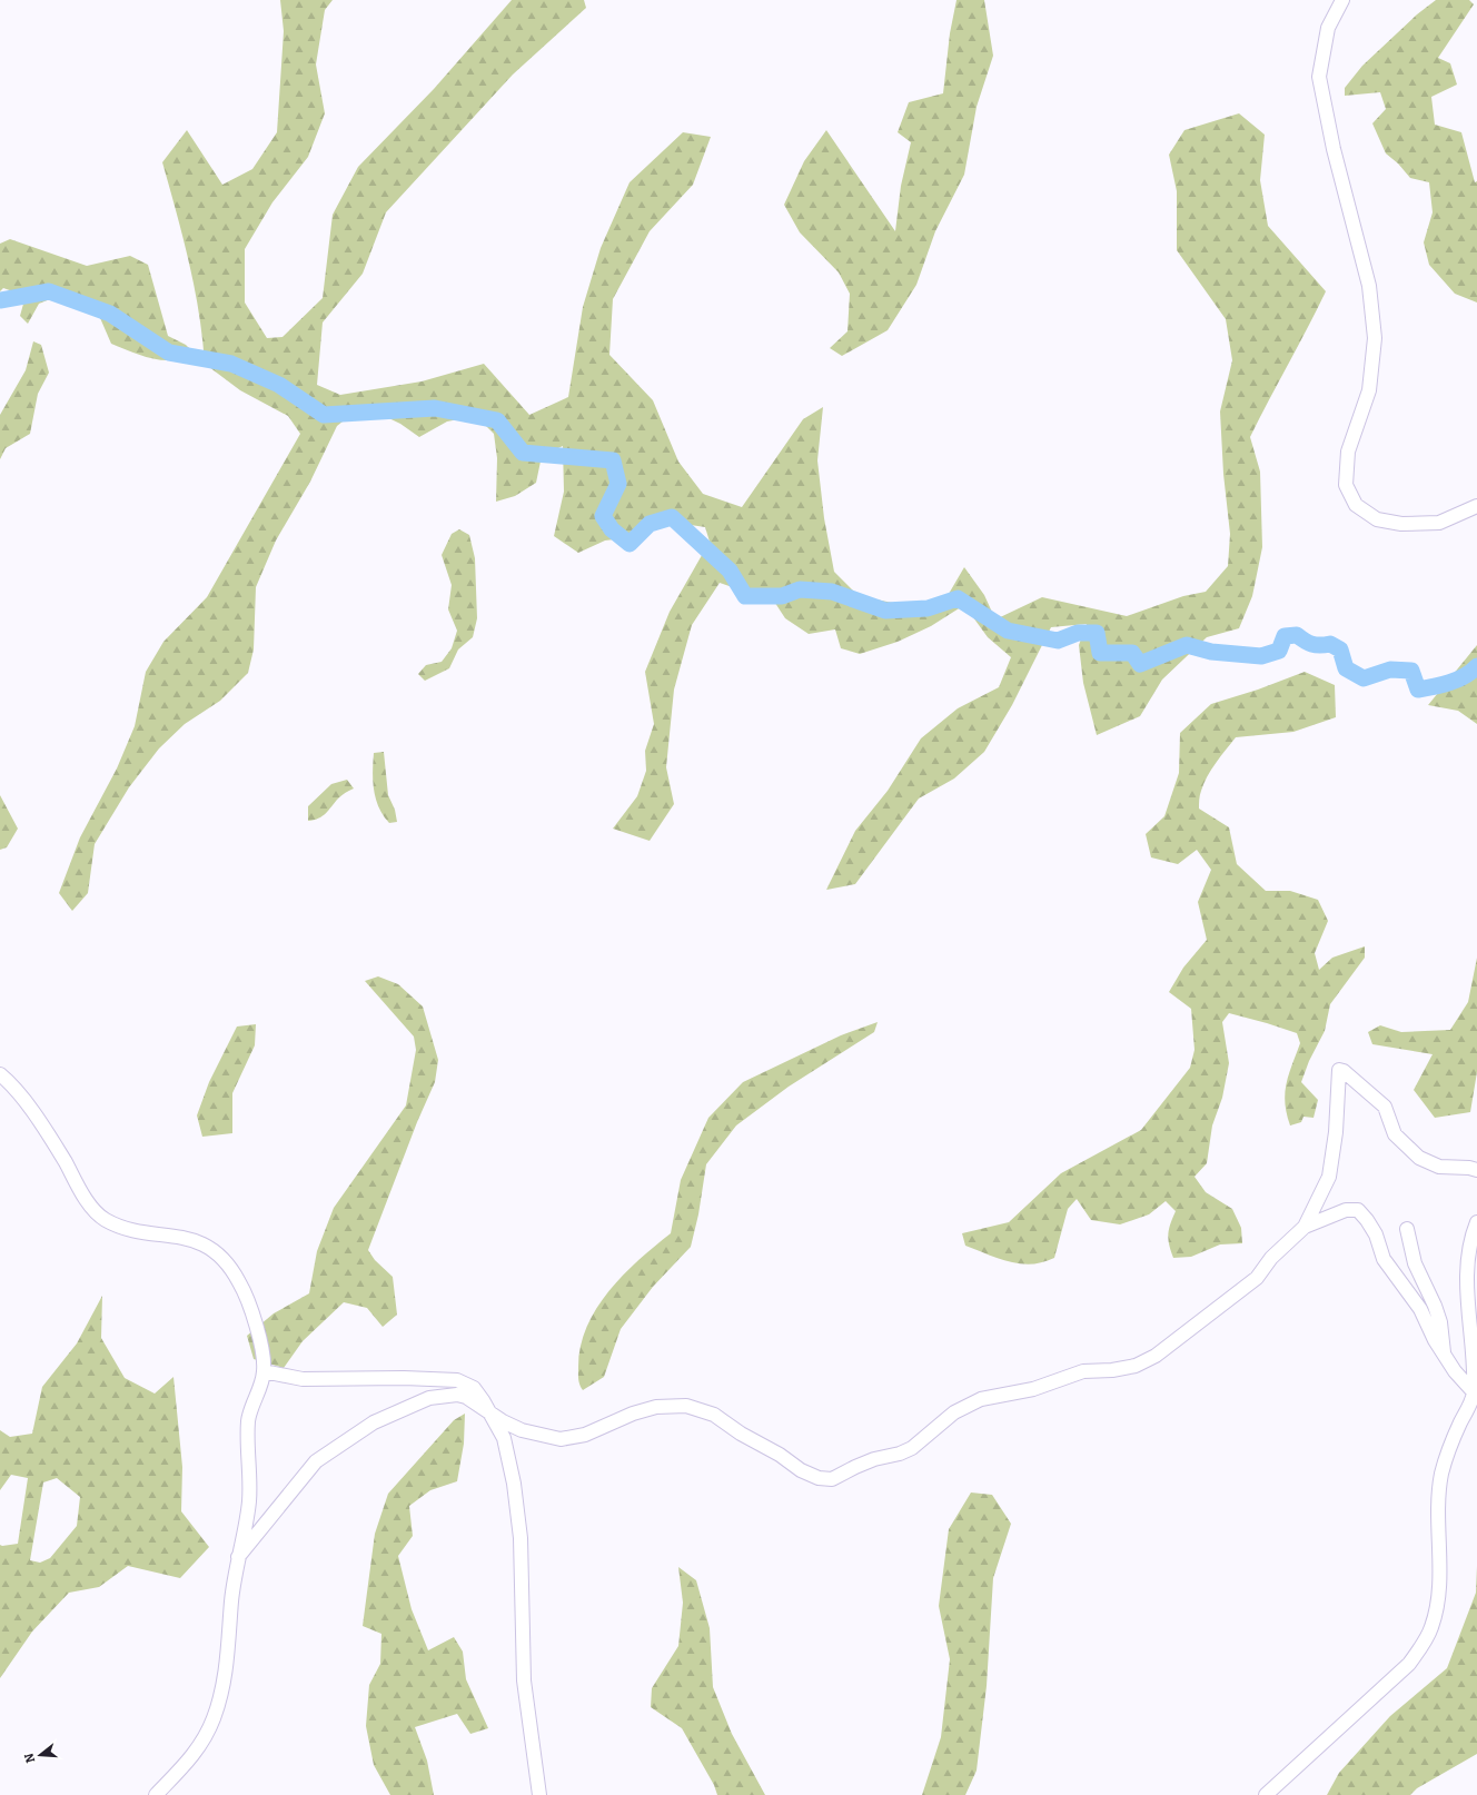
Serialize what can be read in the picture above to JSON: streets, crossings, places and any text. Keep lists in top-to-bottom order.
{
  "north": "left"
}
